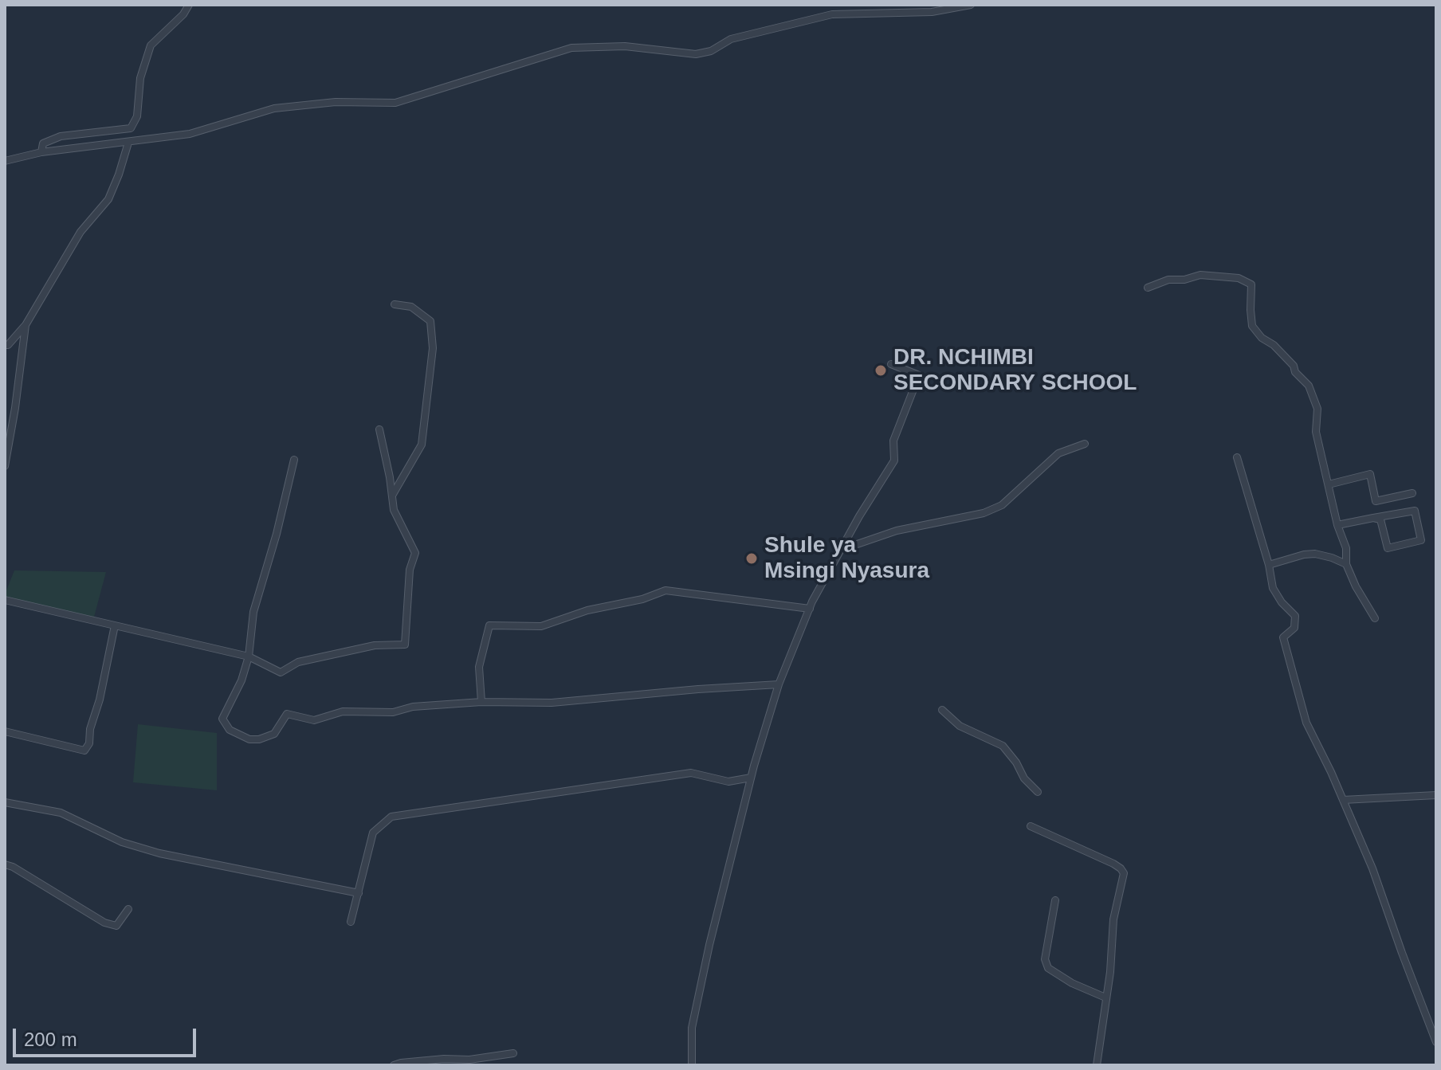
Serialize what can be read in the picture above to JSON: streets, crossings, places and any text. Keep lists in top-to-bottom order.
{
  "places": ["DR. NCHIMBI SECONDARY SCHOOL", "Shule ya Msingi Nyasura"],
  "scale_bar": "200 m"
}
